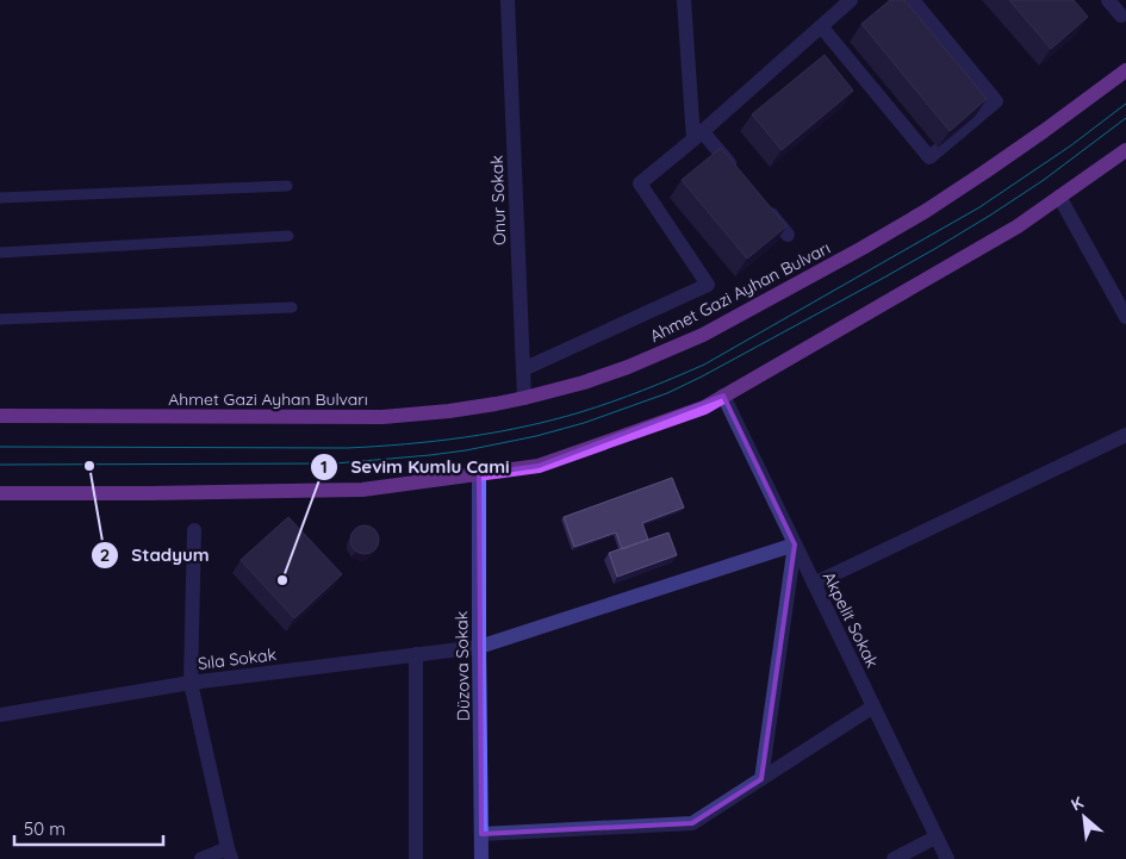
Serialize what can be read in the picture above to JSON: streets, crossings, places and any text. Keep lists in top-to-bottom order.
{
  "streets": {
    "main road": ["Ahmet Gazi Ayhan Bulvarı"],
    "street": [
      "Onur Sokak",
      "Akpelit Sokak",
      "Sıla Sokak",
      "Düzova Sokak"
    ]
  },
  "crossings": [
    ["Onur Sokak", "Ahmet Gazi Ayhan Bulvarı"],
    ["Akpelit Sokak", "Sıla Sokak"],
    ["Sıla Sokak", "Düzova Sokak"]
  ],
  "places": ["Stadyum", "Sevim Kumlu Cami"],
  "scale_bar": "50 m",
  "north": "top left"
}
